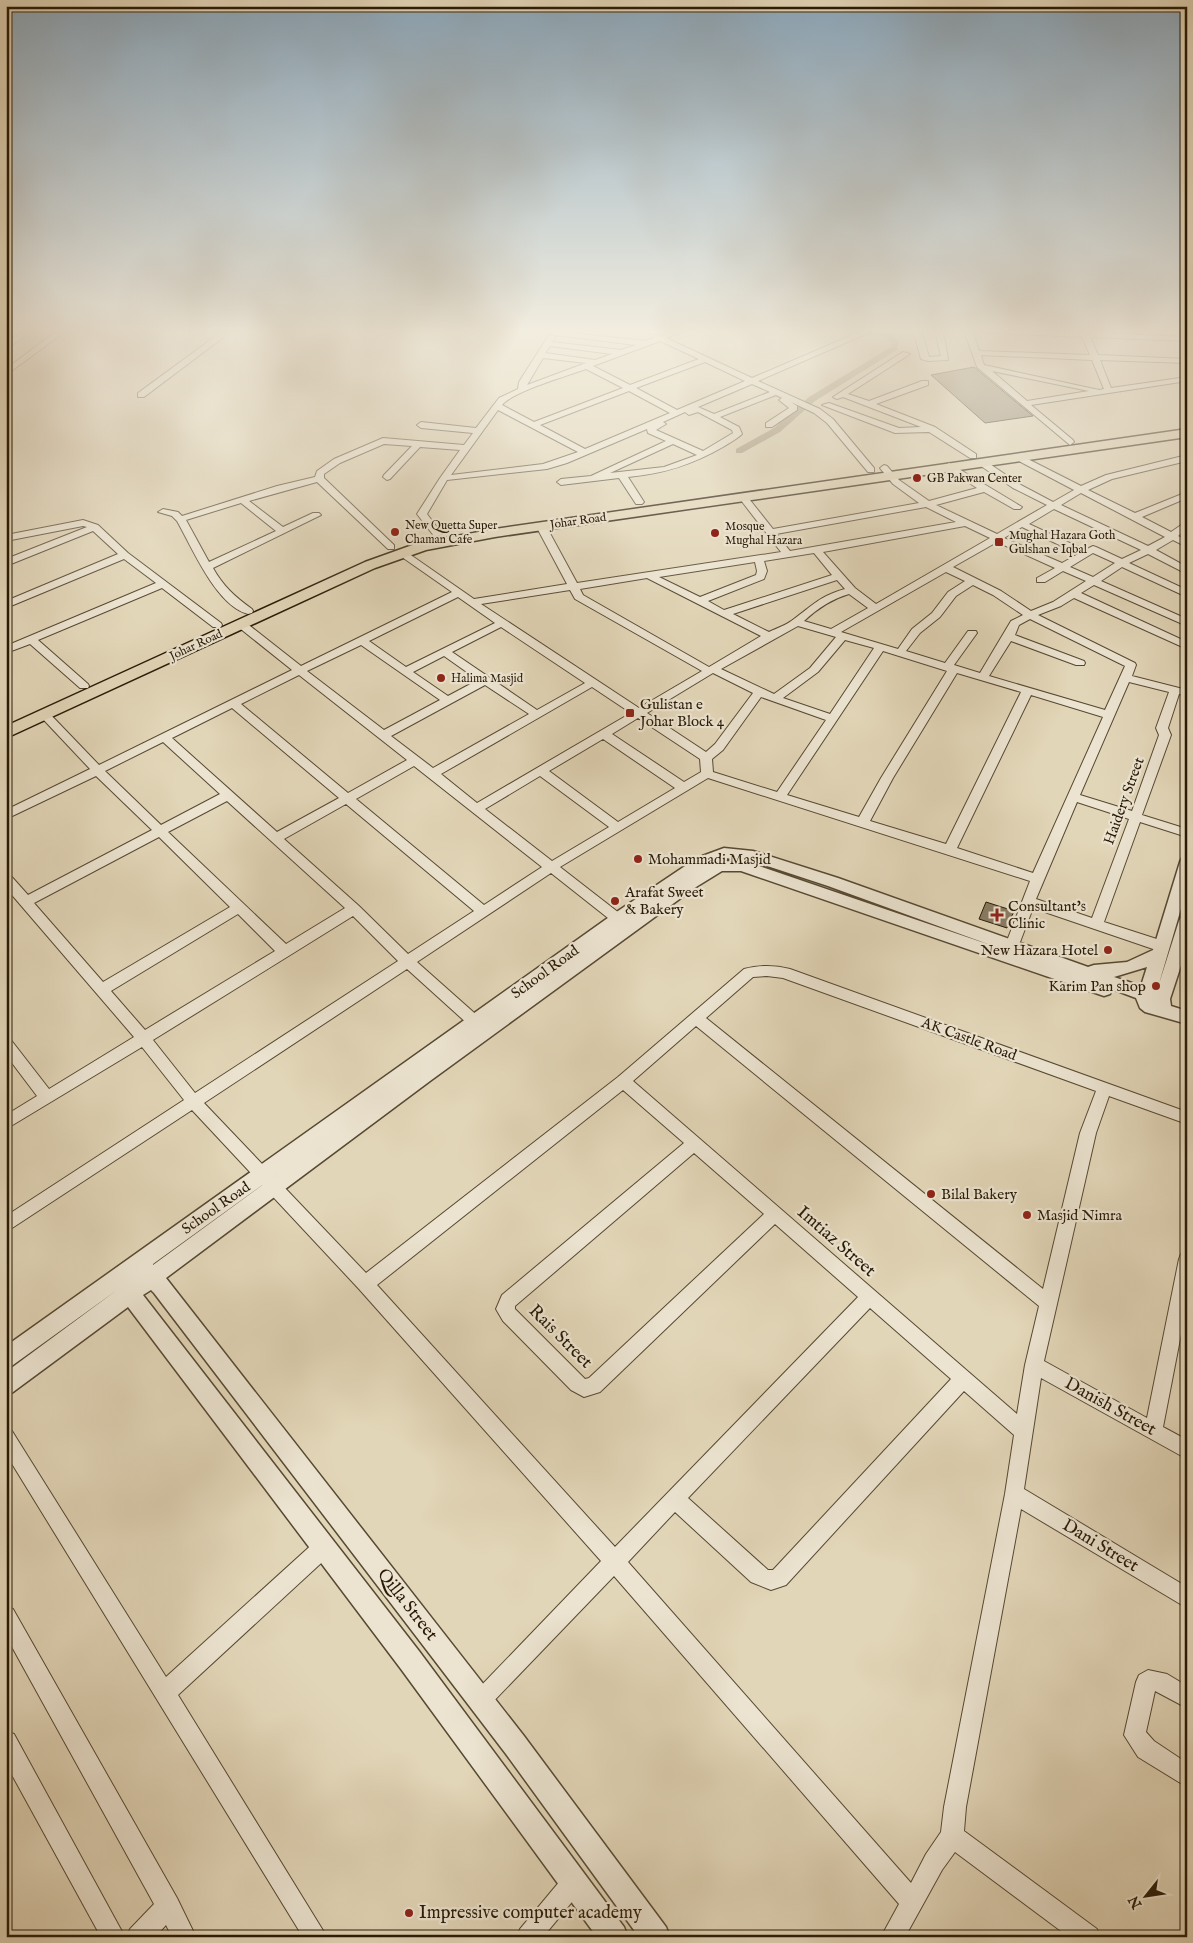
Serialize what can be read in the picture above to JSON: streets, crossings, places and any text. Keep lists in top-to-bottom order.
{
  "streets": {
    "main road": ["Johar Road"],
    "street": [
      "Haidery Street",
      "School Road",
      "AK Castle Road",
      "Imtiaz Street",
      "Rais Street",
      "Danish Street",
      "Dani Street",
      "Qilla Street"
    ]
  },
  "crossings": [
    ["School Road", "Qilla Street"],
    ["Imtiaz Street", "Rais Street"]
  ],
  "places": {
    "other": [
      "GB Pakwan Center",
      "New Quetta Super Chaman Cafe",
      "Mosque Mughal Hazara",
      "Halima Masjid",
      "Mohammadi Masjid",
      "Arafat Sweet & Bakery",
      "New Hazara Hotel",
      "Karim Pan shop",
      "Bilal Bakery",
      "Masjid Nimra",
      "Impressive computer academy"
    ],
    "transit": ["Mughal Hazara Goth Gulshan e Iqbal", "Gulistan e Johar Block 4"],
    "health": ["Consultant's Clinic"]
  },
  "north": "bottom left"
}
